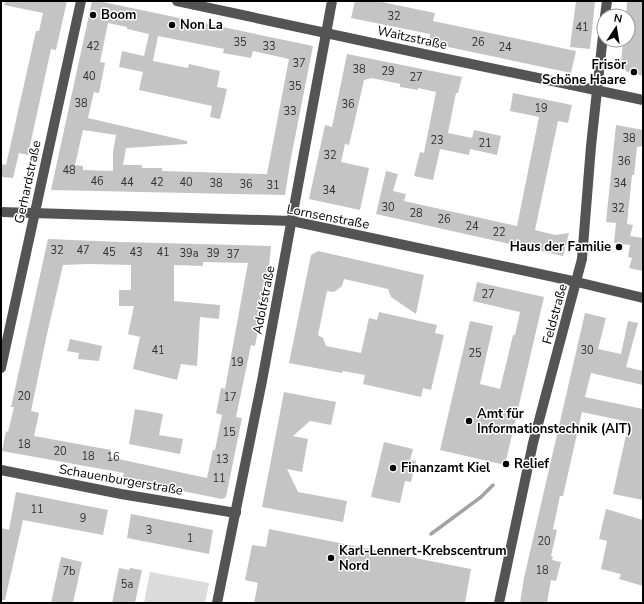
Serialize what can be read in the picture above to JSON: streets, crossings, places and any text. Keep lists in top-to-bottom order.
{
  "streets": {
    "street": [
      "Waitzstraße",
      "Gerhardstraße",
      "Lornsenstraße",
      "Adolfstraße",
      "Feldstraße",
      "Schauenburgerstraße"
    ]
  },
  "crossings": [
    ["Waitzstraße", "Adolfstraße"],
    ["Waitzstraße", "Feldstraße"],
    ["Gerhardstraße", "Lornsenstraße"],
    ["Lornsenstraße", "Adolfstraße"],
    ["Lornsenstraße", "Feldstraße"],
    ["Adolfstraße", "Schauenburgerstraße"]
  ],
  "places": [
    "Boom",
    "Non La",
    "Frisör Schöne Haare",
    "Haus der Familie",
    "Amt für Informationstechnik (AIT)",
    "Relief",
    "Finanzamt Kiel",
    "Karl-Lennert-Krebscentrum Nord"
  ],
  "house_numbers": [
    "32",
    "41",
    "35",
    "26",
    "42",
    "33",
    "24",
    "37",
    "38",
    "29",
    "40",
    "27",
    "35",
    "38",
    "36",
    "19",
    "33",
    "38",
    "23",
    "21",
    "32",
    "36",
    "48",
    "46",
    "44",
    "42",
    "40",
    "38",
    "34",
    "36",
    "31",
    "34",
    "30",
    "32",
    "28",
    "26",
    "24",
    "22",
    "32",
    "47",
    "45",
    "43",
    "41",
    "39a",
    "39",
    "37",
    "27",
    "41",
    "30",
    "25",
    "19",
    "20",
    "17",
    "15",
    "18",
    "20",
    "18",
    "16",
    "13",
    "11",
    "11",
    "9",
    "3",
    "1",
    "20",
    "18",
    "7b",
    "5a"
  ],
  "north": "top"
}
